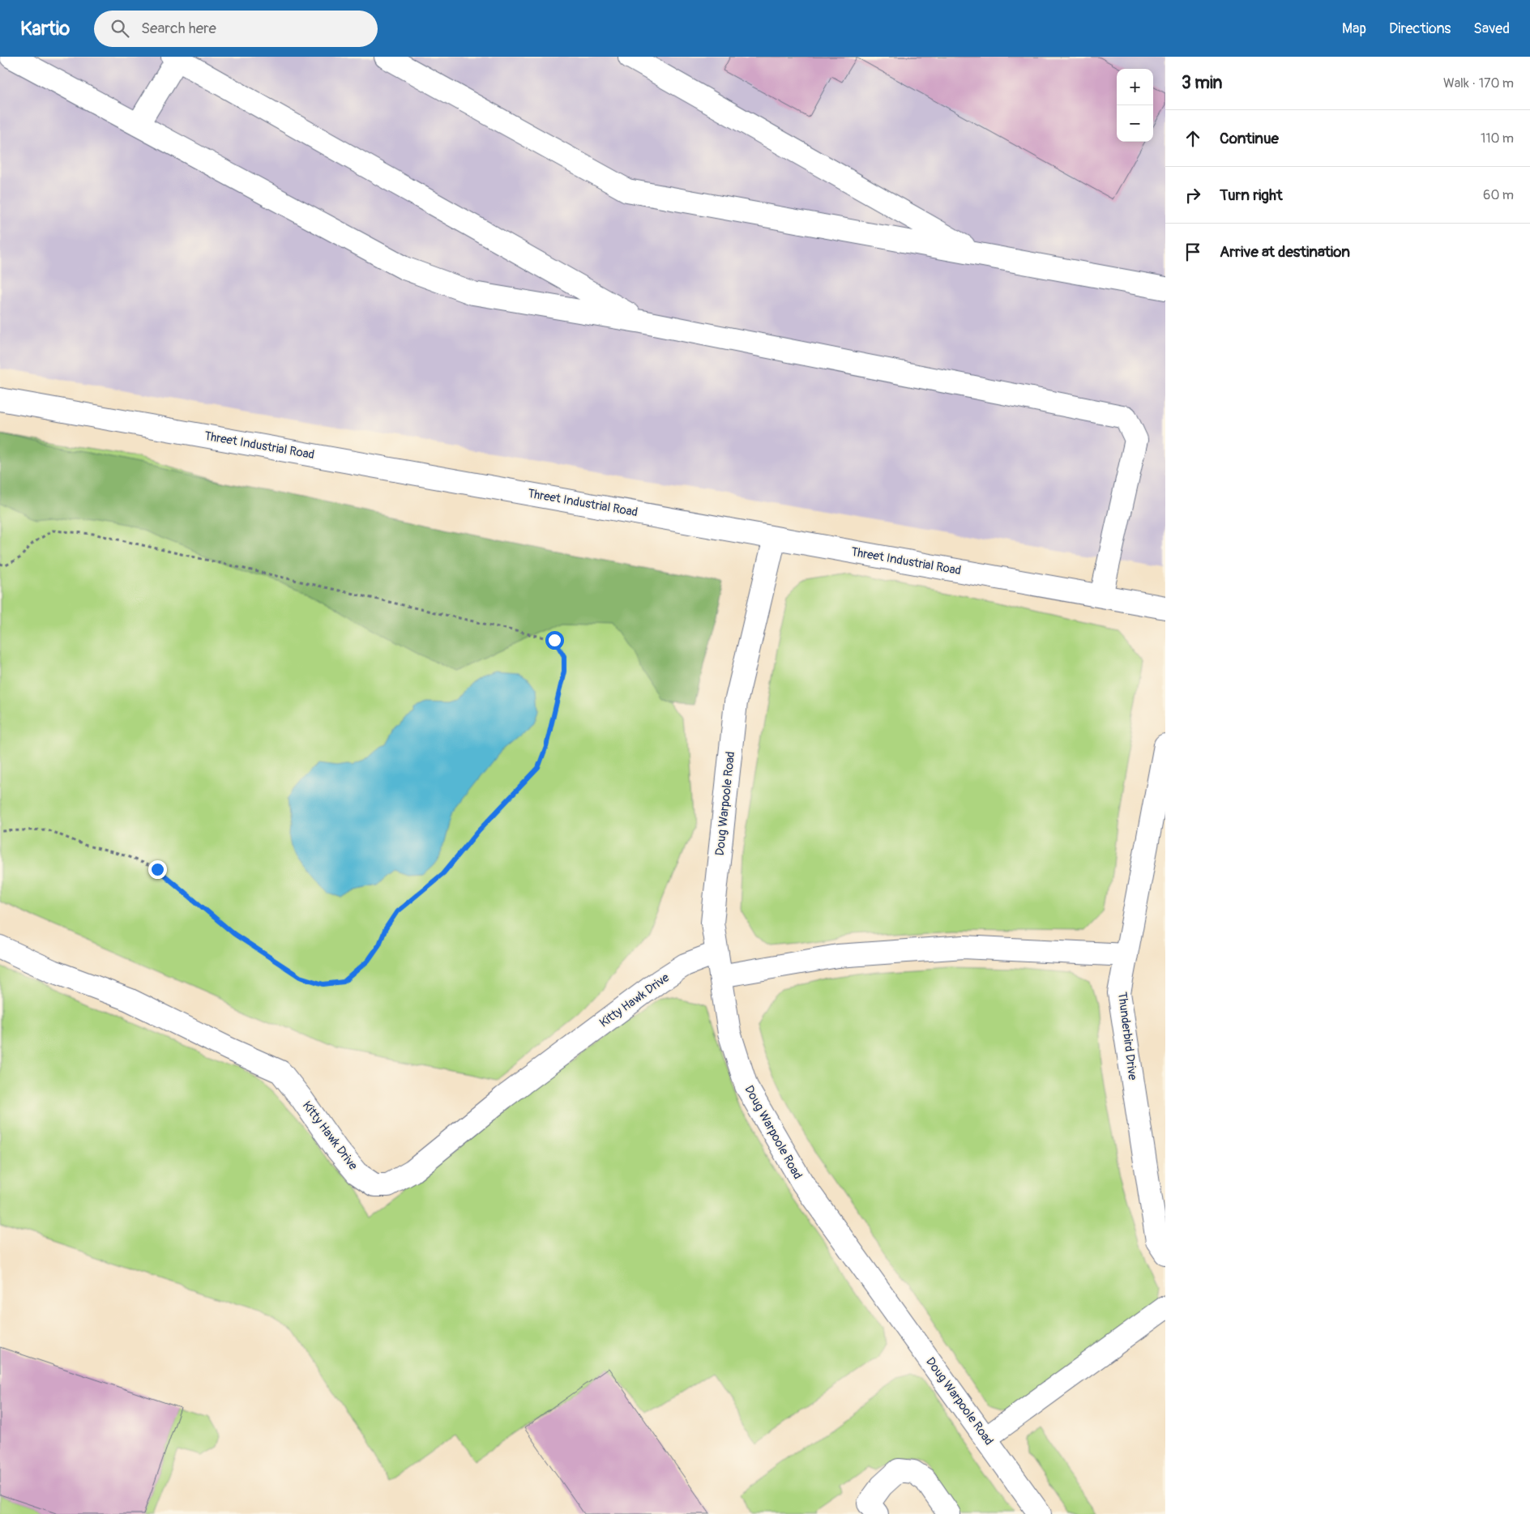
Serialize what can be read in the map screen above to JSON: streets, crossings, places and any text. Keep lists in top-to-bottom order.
{
  "streets": {
    "street": [
      "Threet Industrial Road",
      "Doug Warpoole Road",
      "Kitty Hawk Drive",
      "Thunderbird Drive"
    ]
  },
  "crossings": [
    ["Threet Industrial Road", "Doug Warpoole Road"],
    ["Doug Warpoole Road", "Kitty Hawk Drive"]
  ],
  "page": {
    "header": "Kartio",
    "search": "Search here",
    "nav": ["Map", "Directions", "Saved"],
    "heading": ["3 min", "Walk · 170 m"],
    "map_buttons": ["+", "−"],
    "list": [
      ["Continue", "110 m"],
      ["Turn right", "60 m"],
      "Arrive at destination"
    ]
  }
}
